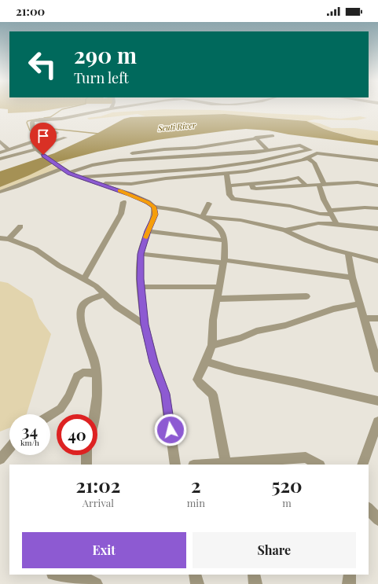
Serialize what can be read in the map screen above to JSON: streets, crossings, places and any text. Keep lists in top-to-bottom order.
{
  "water": ["Seuti River"],
  "page": {
    "status": "21:00",
    "turn": ["290 m", "Turn left"],
    "speed": "34 km/h",
    "limit": "40",
    "eta": [
      "21:02",
      "Arrival",
      "2",
      "min",
      "520",
      "m"
    ],
    "buttons": ["Exit", "Share"]
  }
}
